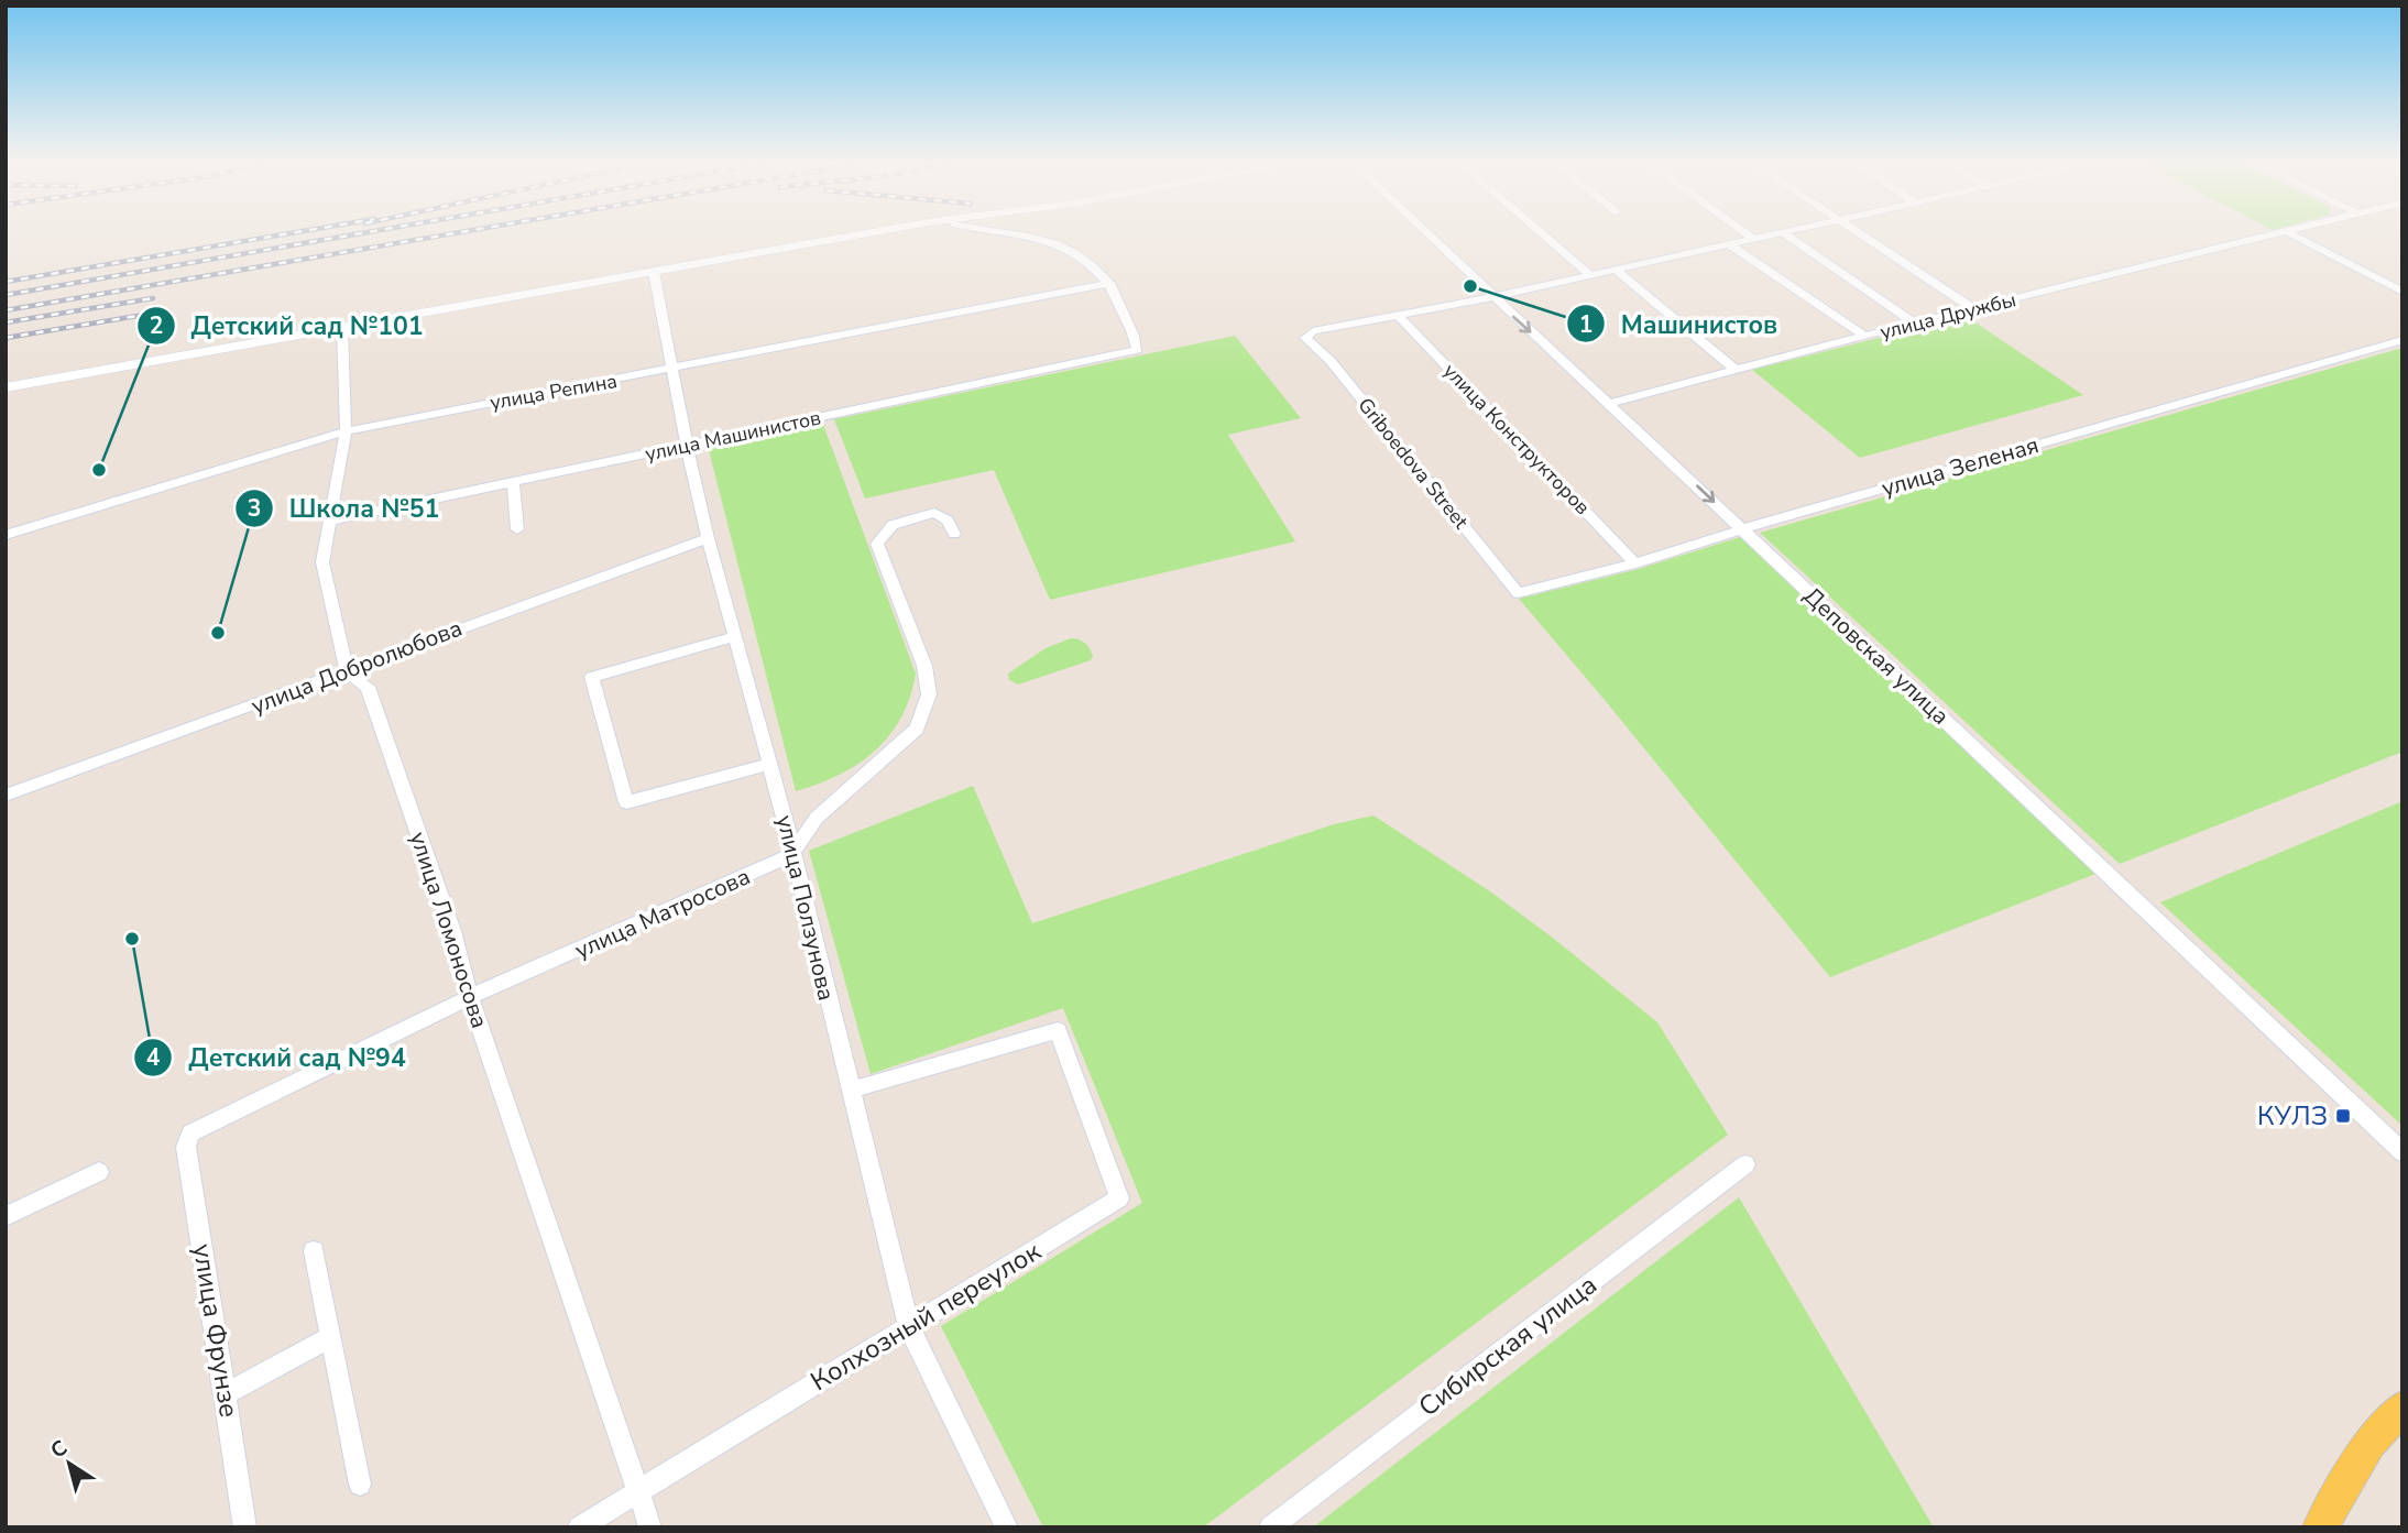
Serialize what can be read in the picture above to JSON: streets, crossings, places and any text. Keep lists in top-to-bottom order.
{
  "streets": {
    "street": [
      "улица Дружбы",
      "улица Репина",
      "улица Машинистов",
      "улица Конструкторов",
      "Griboedova Street",
      "улица Зеленая",
      "Деповская улица",
      "улица Добролюбова",
      "улица Ползунова",
      "улица Матросова",
      "улица Ломоносова",
      "Колхозный переулок",
      "улица Фрунзе",
      "Сибирская улица"
    ]
  },
  "crossings": [
    ["улица Дружбы", "Деповская улица"],
    ["улица Репина", "улица Машинистов"],
    ["улица Репина", "улица Ползунова"],
    ["улица Машинистов", "улица Ползунова"],
    ["улица Конструкторов", "Griboedova Street"],
    ["улица Конструкторов", "улица Зеленая"],
    ["Griboedova Street", "улица Зеленая"],
    ["улица Зеленая", "Деповская улица"],
    ["улица Добролюбова", "улица Ползунова"],
    ["улица Добролюбова", "улица Ломоносова"],
    ["улица Ползунова", "улица Матросова"],
    ["улица Ползунова", "Колхозный переулок"],
    ["улица Матросова", "улица Ломоносова"],
    ["улица Матросова", "улица Фрунзе"],
    ["улица Ломоносова", "Колхозный переулок"]
  ],
  "places": {
    "other": [
      "Машинистов",
      "Детский сад №101",
      "Школа №51",
      "Детский сад №94"
    ],
    "transit": ["КУЛЗ"]
  },
  "north": "top left"
}
